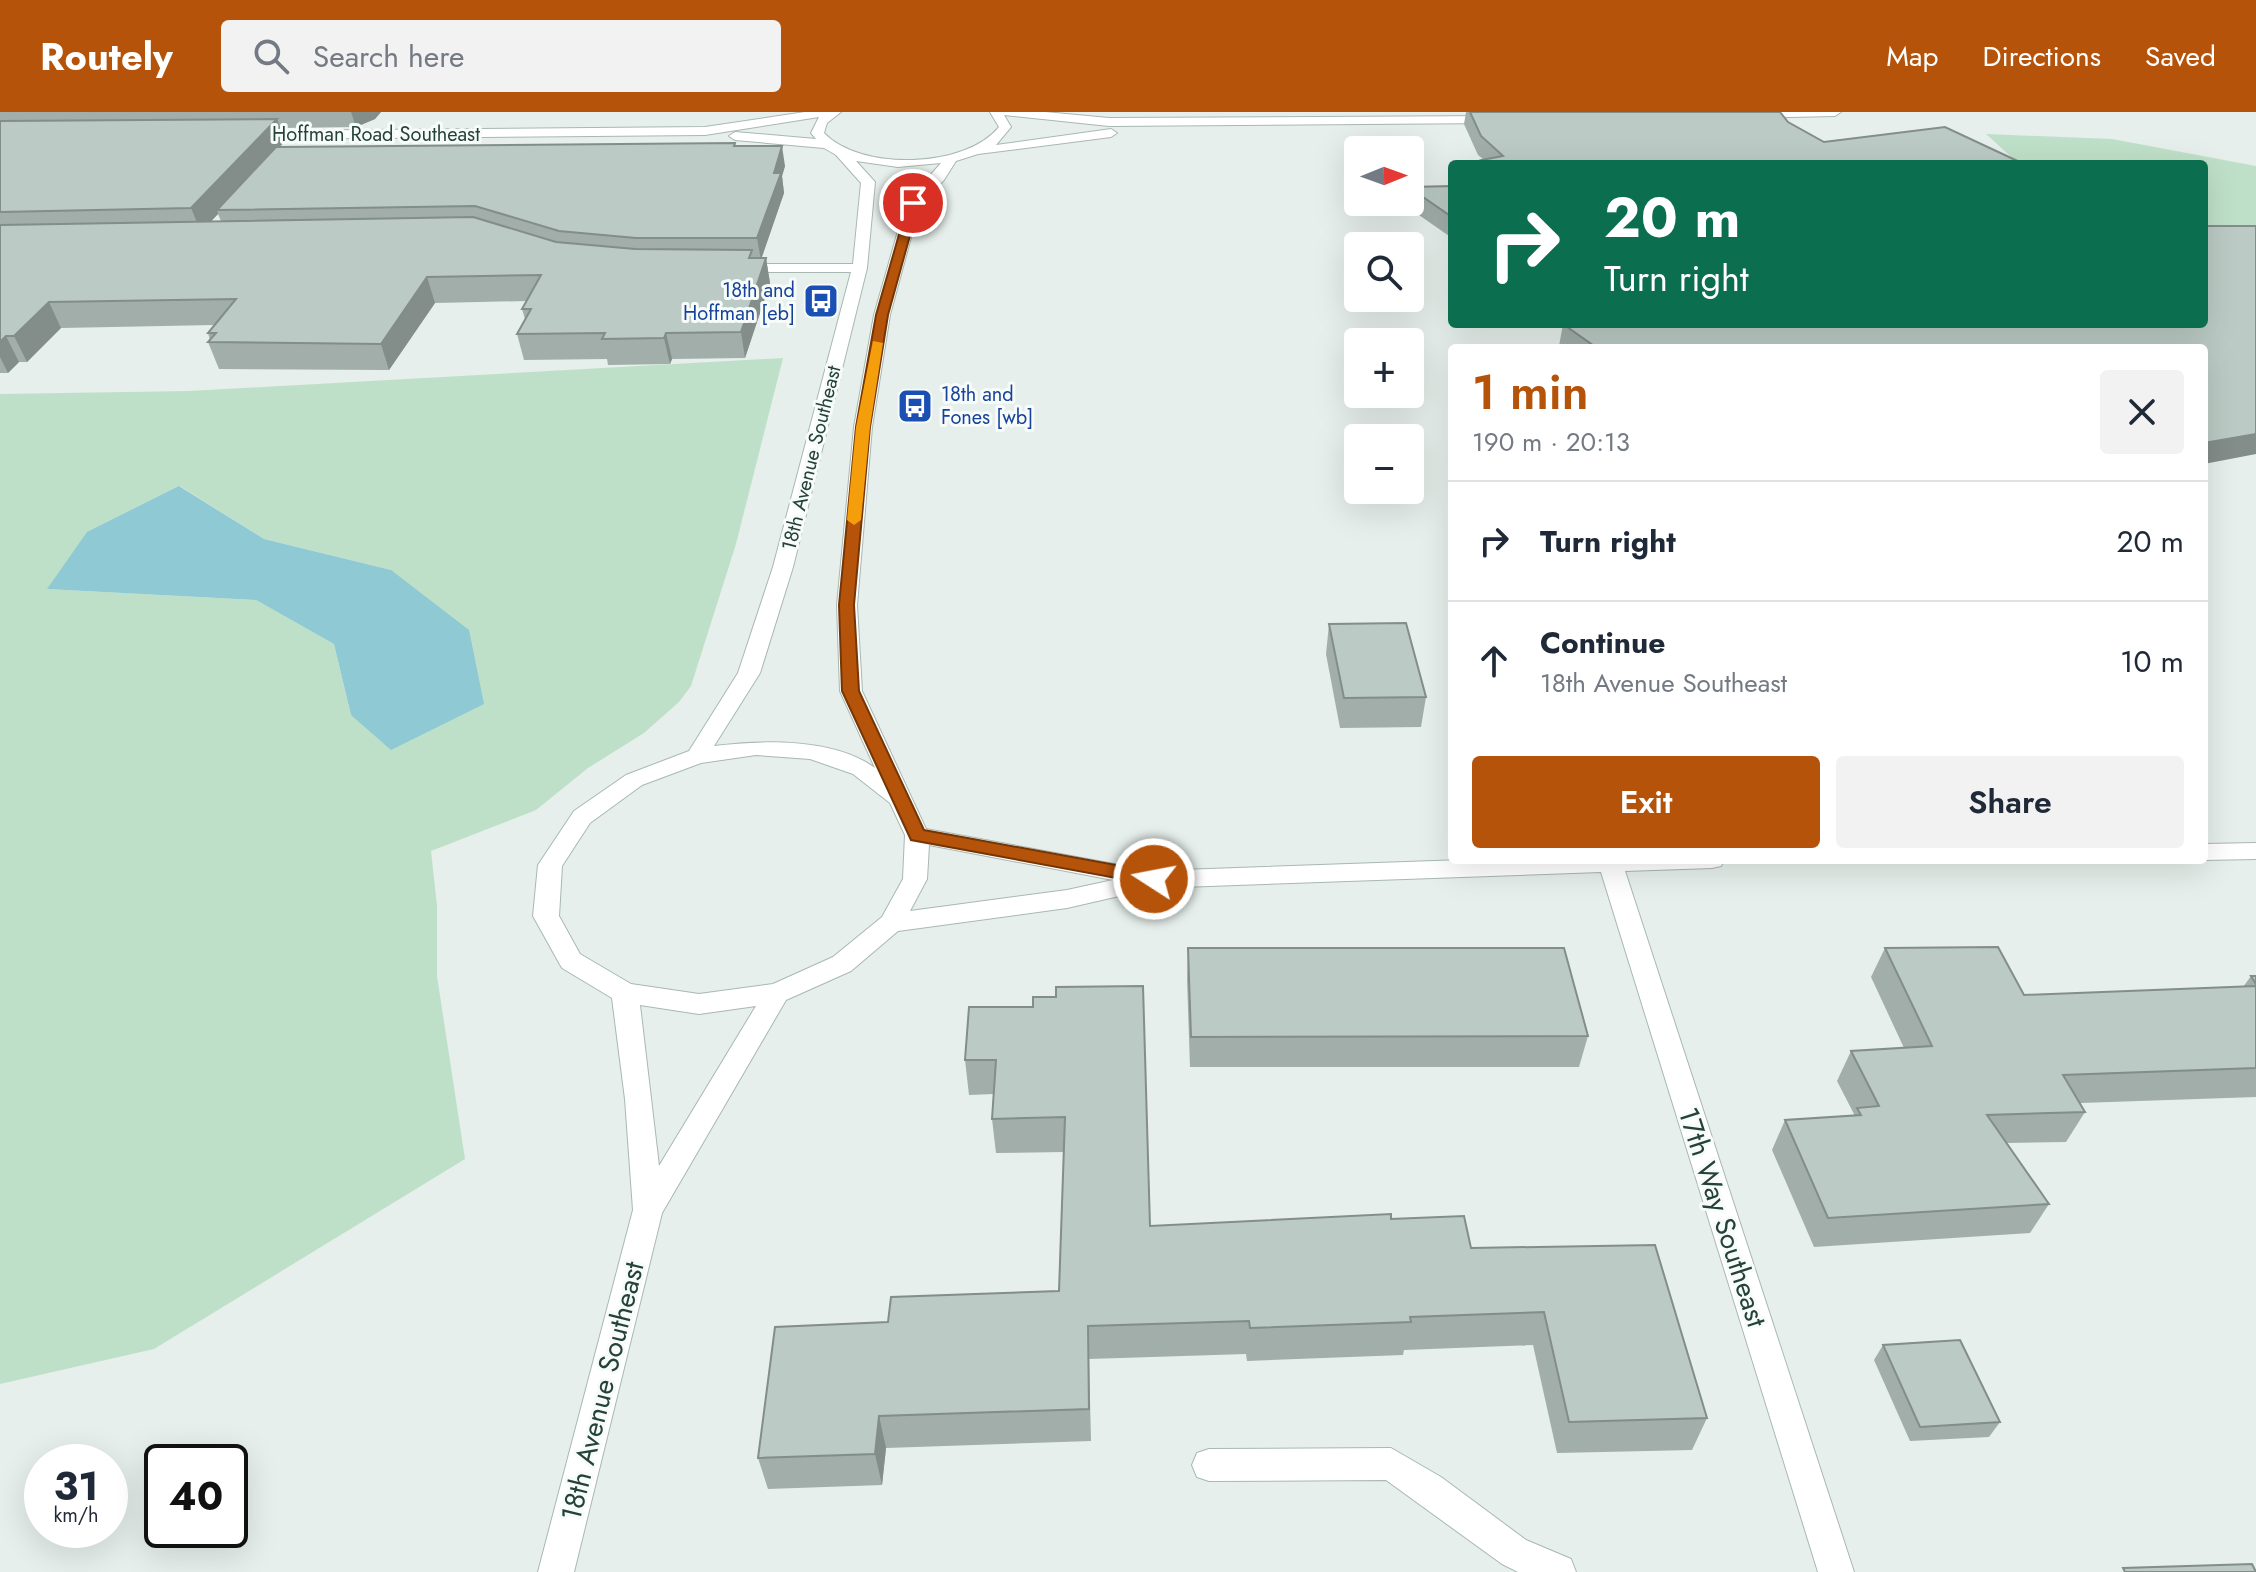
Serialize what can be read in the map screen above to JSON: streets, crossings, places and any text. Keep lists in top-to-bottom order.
{
  "streets": {
    "street": ["Hoffman Road Southeast", "18th Avenue Southeast", "17th Way Southeast"]
  },
  "places": {
    "bus stop": ["18th and Hoffman [eb]", "18th and Fones [wb]"]
  },
  "north": "right",
  "page": {
    "header": "Routely",
    "search": "Search here",
    "nav": ["Map", "Directions", "Saved"],
    "map_buttons": ["+", "−"],
    "turn": ["20 m", "Turn right"],
    "heading": ["1 min", "190 m · 20:13"],
    "list": [
      {
        "name": "Turn right",
        "value": "20 m"
      },
      {
        "name": "Continue",
        "note": "18th Avenue Southeast",
        "value": "10 m"
      }
    ],
    "buttons": ["Exit", "Share"],
    "speed": "31 km/h",
    "limit": "40"
  }
}
